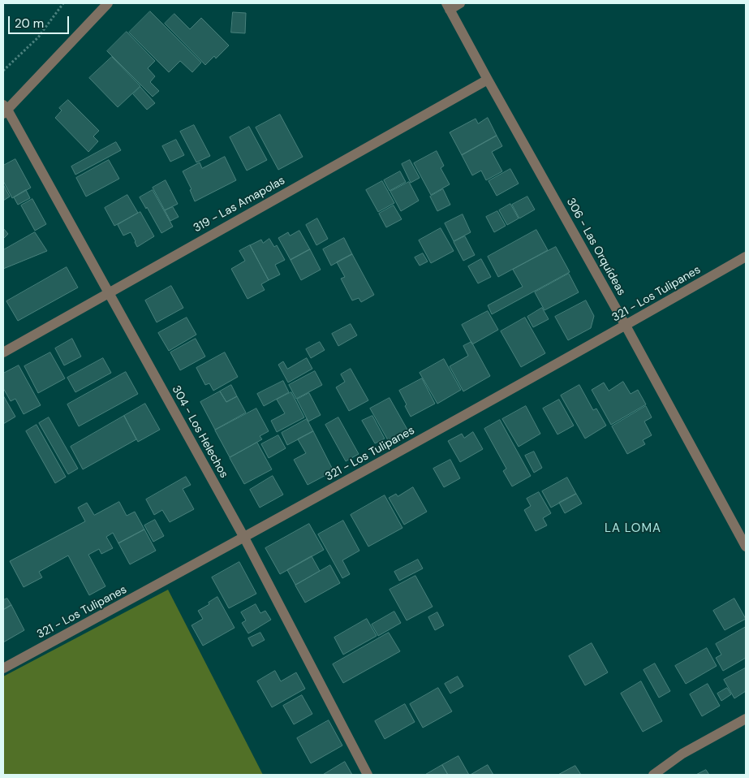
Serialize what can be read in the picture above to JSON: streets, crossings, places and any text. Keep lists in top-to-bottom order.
{
  "streets": {
    "street": [
      "319 - Las Amapolas",
      "306 - Las Orquídeas",
      "321 - Los Tulipanes",
      "304 - Los Helechos"
    ]
  },
  "crossings": [
    ["319 - Las Amapolas", "306 - Las Orquídeas"],
    ["319 - Las Amapolas", "304 - Los Helechos"],
    ["306 - Las Orquídeas", "321 - Los Tulipanes"],
    ["321 - Los Tulipanes", "304 - Los Helechos"]
  ],
  "districts": ["LA LOMA"],
  "scale_bar": "20 m"
}
